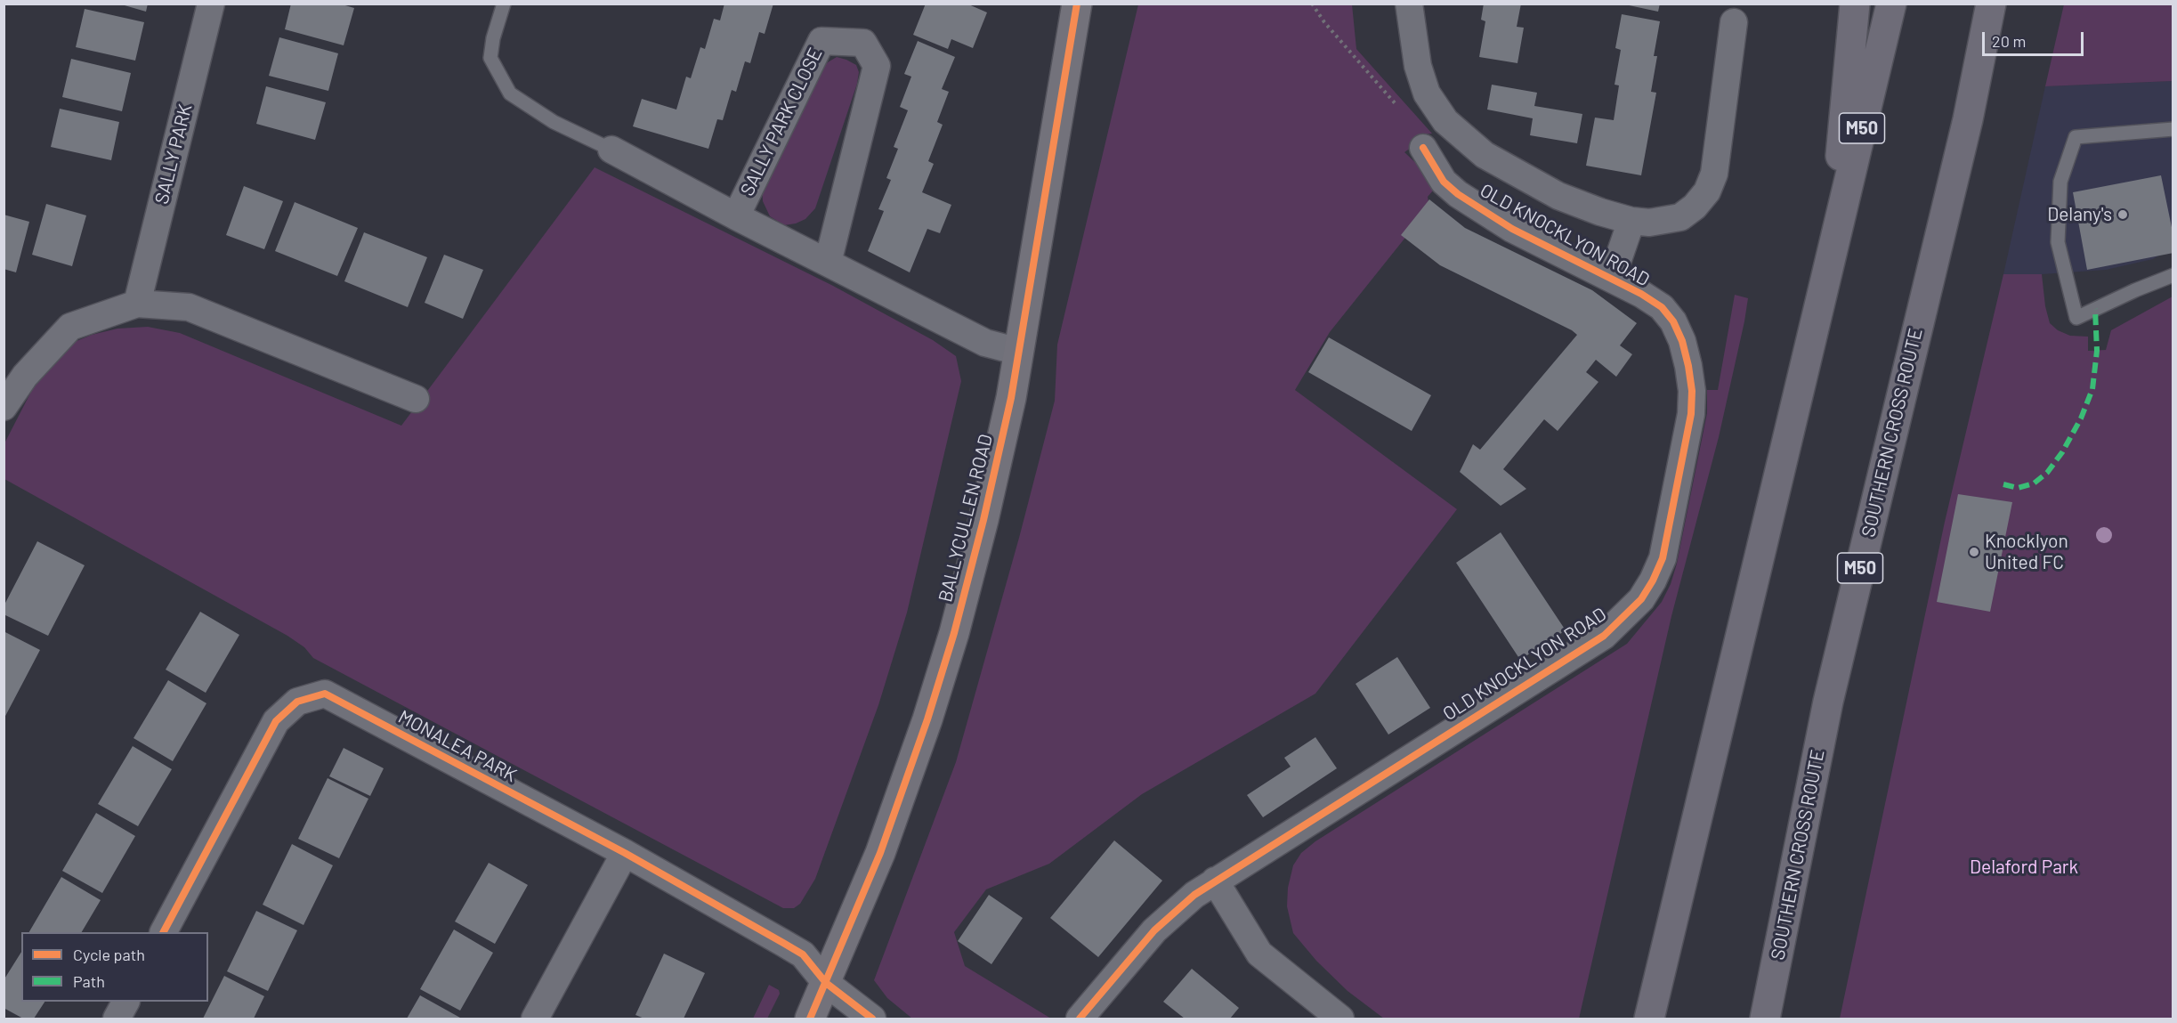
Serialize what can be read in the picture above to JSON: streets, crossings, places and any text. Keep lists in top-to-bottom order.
{
  "streets": {
    "highway": ["M50", "SOUTHERN CROSS ROUTE"],
    "street": [
      "SALLY PARK CLOSE",
      "SALLY PARK",
      "OLD KNOCKLYON ROAD",
      "BALLYCULLEN ROAD",
      "MONALEA PARK"
    ]
  },
  "crossings": [
    ["SALLY PARK CLOSE", "BALLYCULLEN ROAD"],
    ["M50", "SOUTHERN CROSS ROUTE"],
    ["BALLYCULLEN ROAD", "MONALEA PARK"]
  ],
  "parks": ["Delaford Park"],
  "places": ["Delany's", "Knocklyon United FC"],
  "legend": ["Cycle path", "Path"],
  "scale_bar": "20 m"
}
